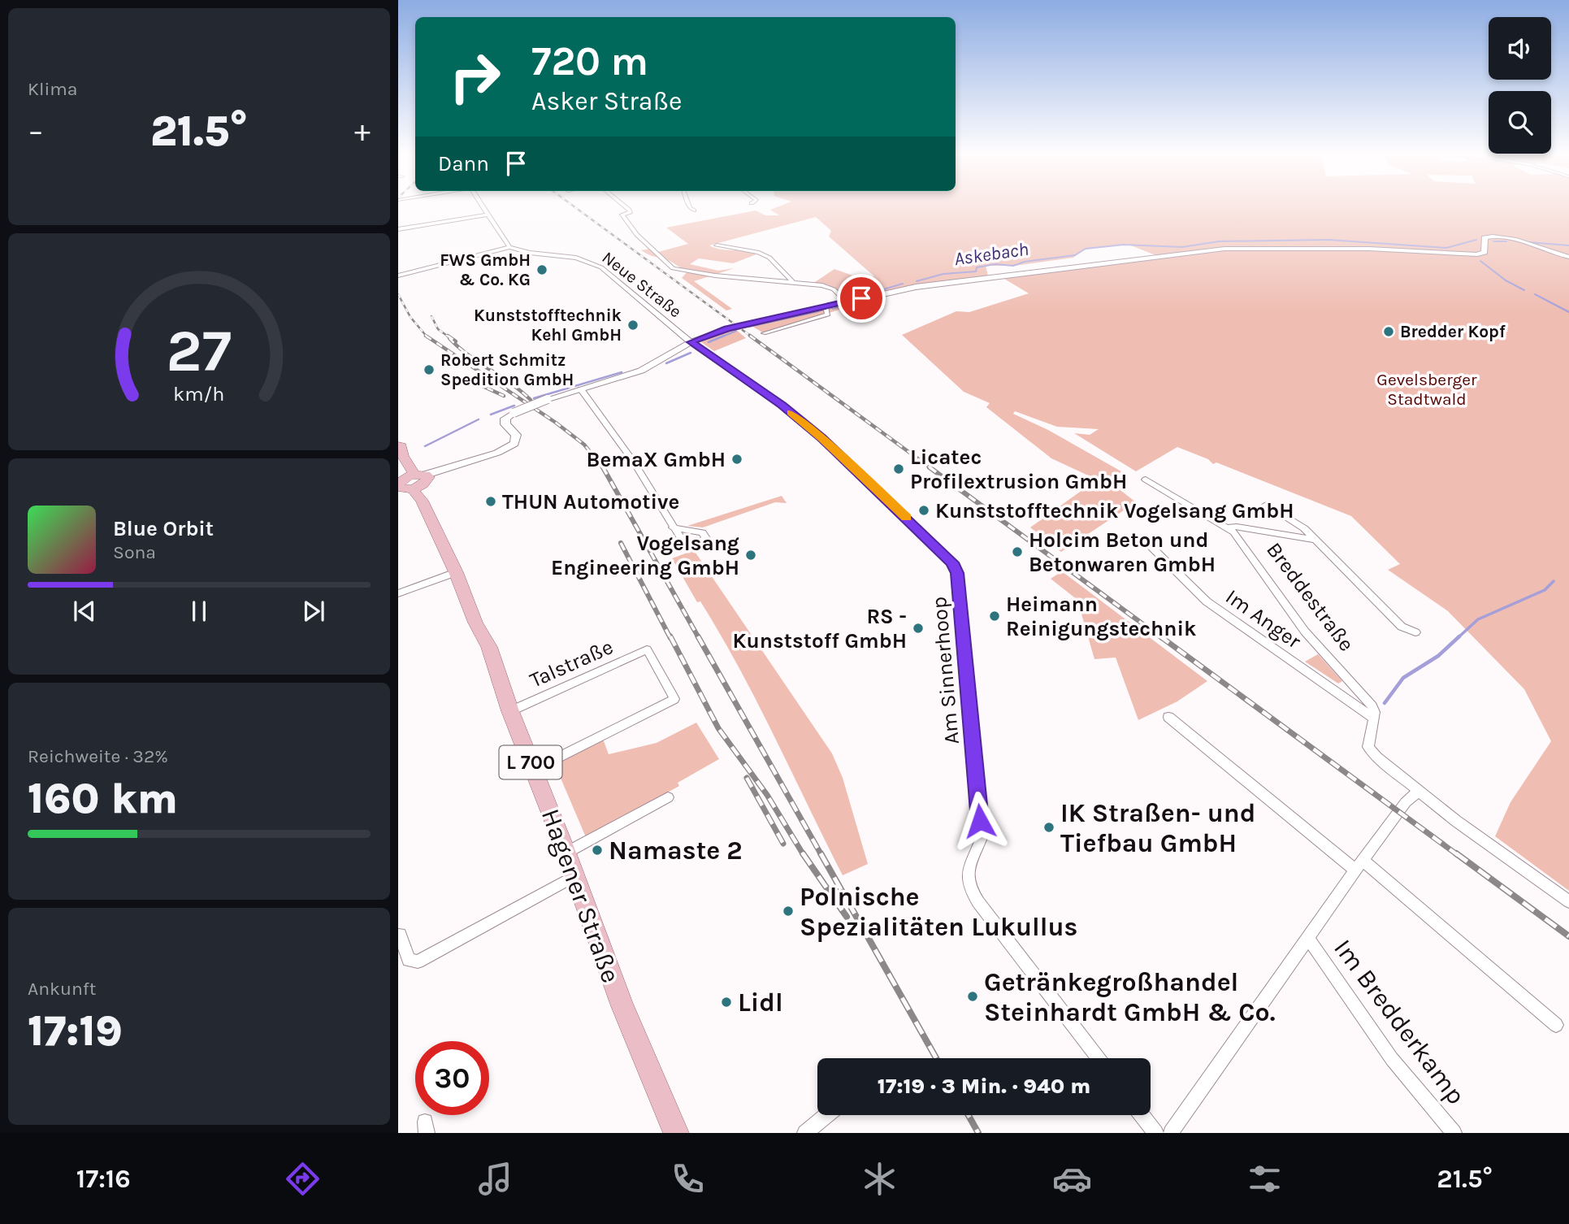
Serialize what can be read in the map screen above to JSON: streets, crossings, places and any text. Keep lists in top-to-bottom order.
{
  "streets": {
    "main road": ["L 700", "Hagener Straße"],
    "street": [
      "Neue Straße",
      "Breddestraße",
      "Im Anger",
      "Talstraße",
      "Am Sinnerhoop",
      "Im Bredderkamp"
    ]
  },
  "crossings": [
    ["Neue Straße", "Am Sinnerhoop"],
    ["Breddestraße", "Im Anger"],
    ["Talstraße", "Hagener Straße"]
  ],
  "water": ["Askebach"],
  "parks": ["Gevelsberger Stadtwald"],
  "places": [
    "FWS GmbH & Co. KG",
    "Kunststofftechnik Kehl GmbH",
    "Bredder Kopf",
    "Robert Schmitz Spedition GmbH",
    "BemaX GmbH",
    "Licatec Profilextrusion GmbH",
    "THUN Automotive",
    "Kunststofftechnik Vogelsang GmbH",
    "Holcim Beton und Betonwaren GmbH",
    "Vogelsang Engineering GmbH",
    "Heimann Reinigungstechnik",
    "RS - Kunststoff GmbH",
    "IK Straßen- und Tiefbau GmbH",
    "Namaste 2",
    "Polnische Spezialitäten Lukullus",
    "Getränkegroßhandel Steinhardt GmbH & Co.",
    "Lidl"
  ],
  "page": {
    "tile": [
      "Klima",
      ["Reichweite · 32%", "160 km"],
      ["Ankunft", "17:19"]
    ],
    "turn": ["720 m", "Asker Straße"],
    "heat": ["−", "21.5°", "+"],
    "then": "Dann",
    "song": ["Blue Orbit", "Sona"],
    "limit": "30",
    "trip": "17:19 · 3 Min. · 940 m",
    "tabs": ["17:16", "21.5°"],
    "gauge": ["27", "km/h"]
  }
}
